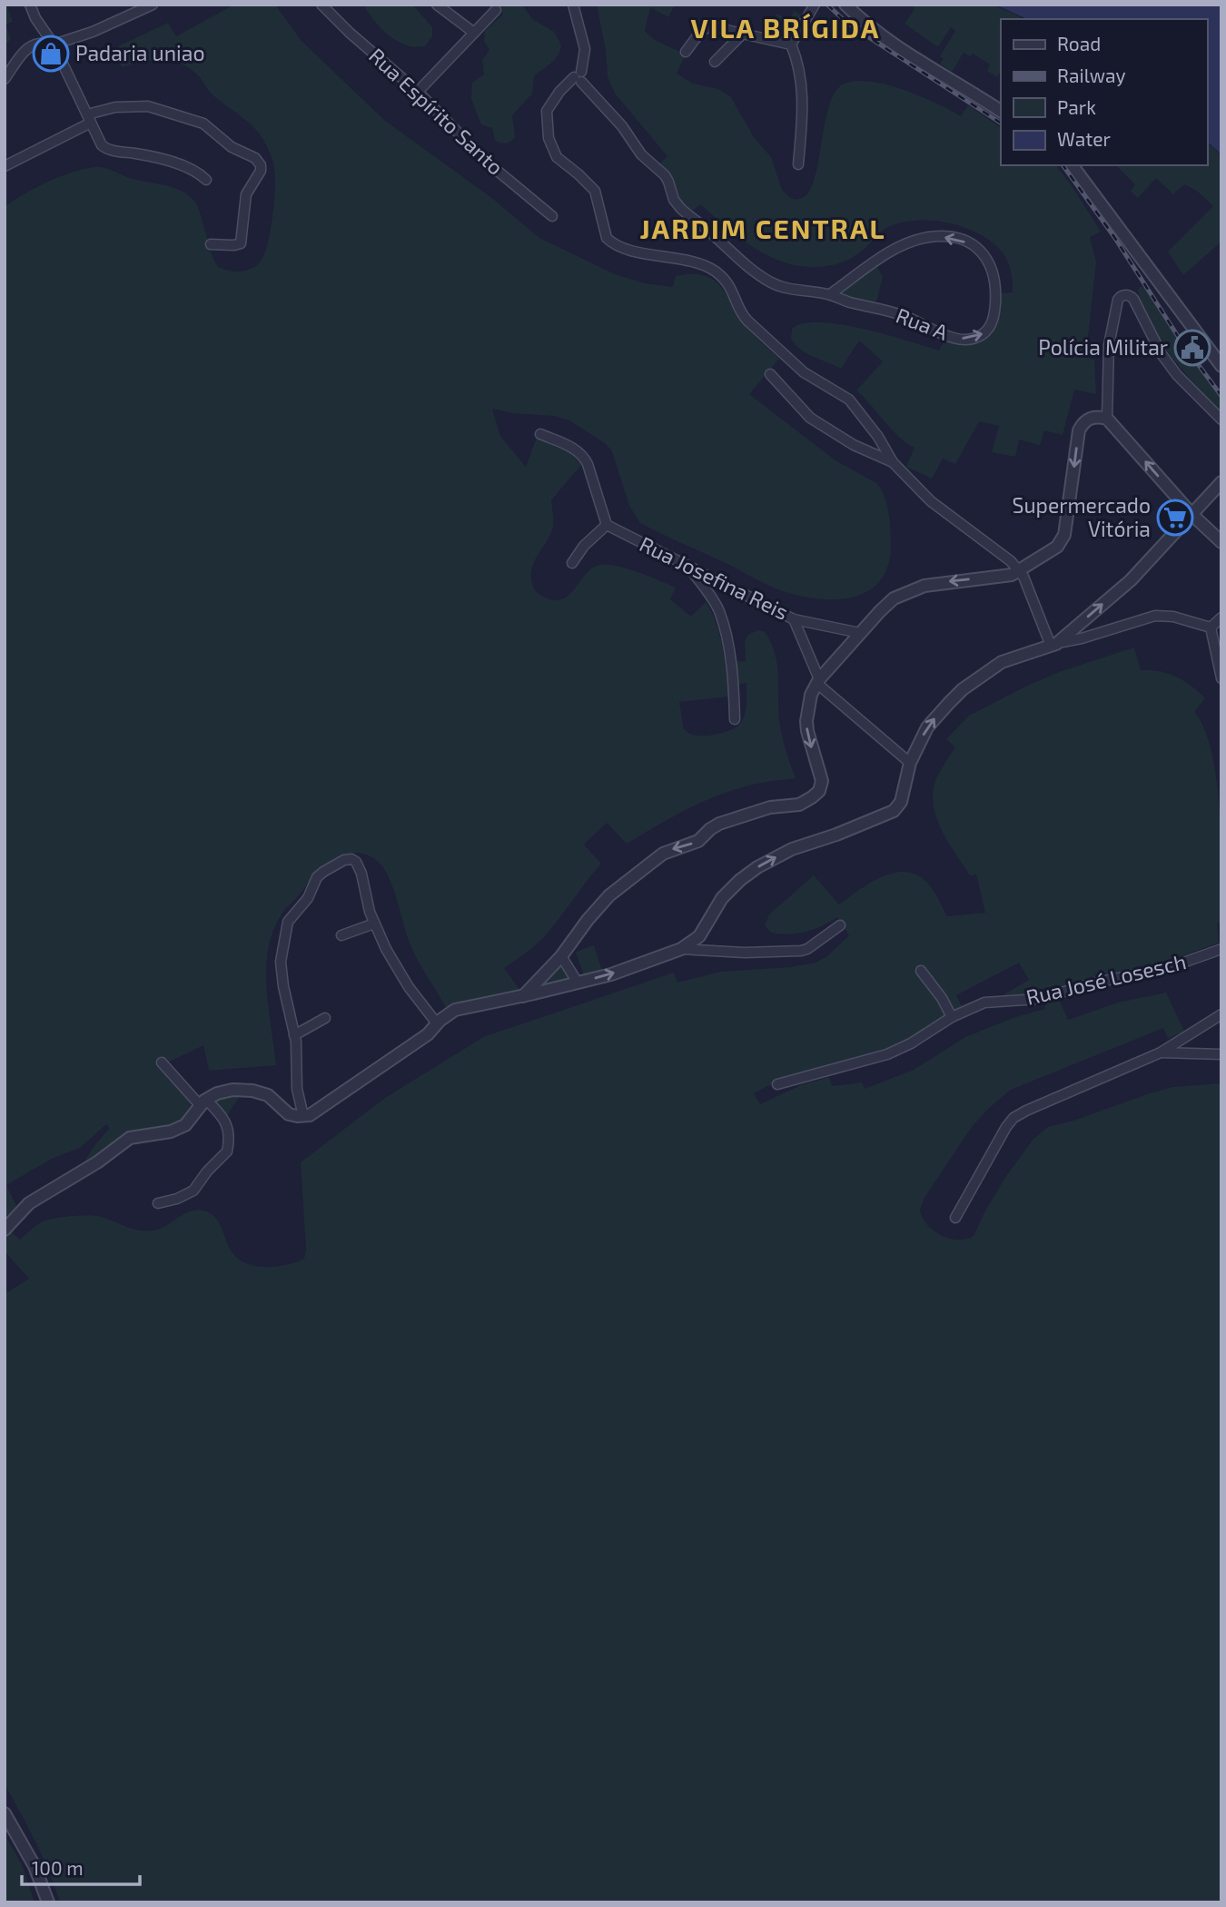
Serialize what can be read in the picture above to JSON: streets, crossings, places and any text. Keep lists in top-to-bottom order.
{
  "streets": {
    "street": [
      "Rua Espírito Santo",
      "Rua A",
      "Rua Josefina Reis",
      "Rua José Losesch"
    ]
  },
  "districts": ["VILA BRÍGIDA", "JARDIM CENTRAL"],
  "places": {
    "shop": ["Padaria uniao"],
    "public building": ["Polícia Militar"],
    "supermarket": ["Supermercado Vitória"]
  },
  "legend": [
    "Road",
    "Railway",
    "Park",
    "Water"
  ],
  "scale_bar": "100 m"
}
